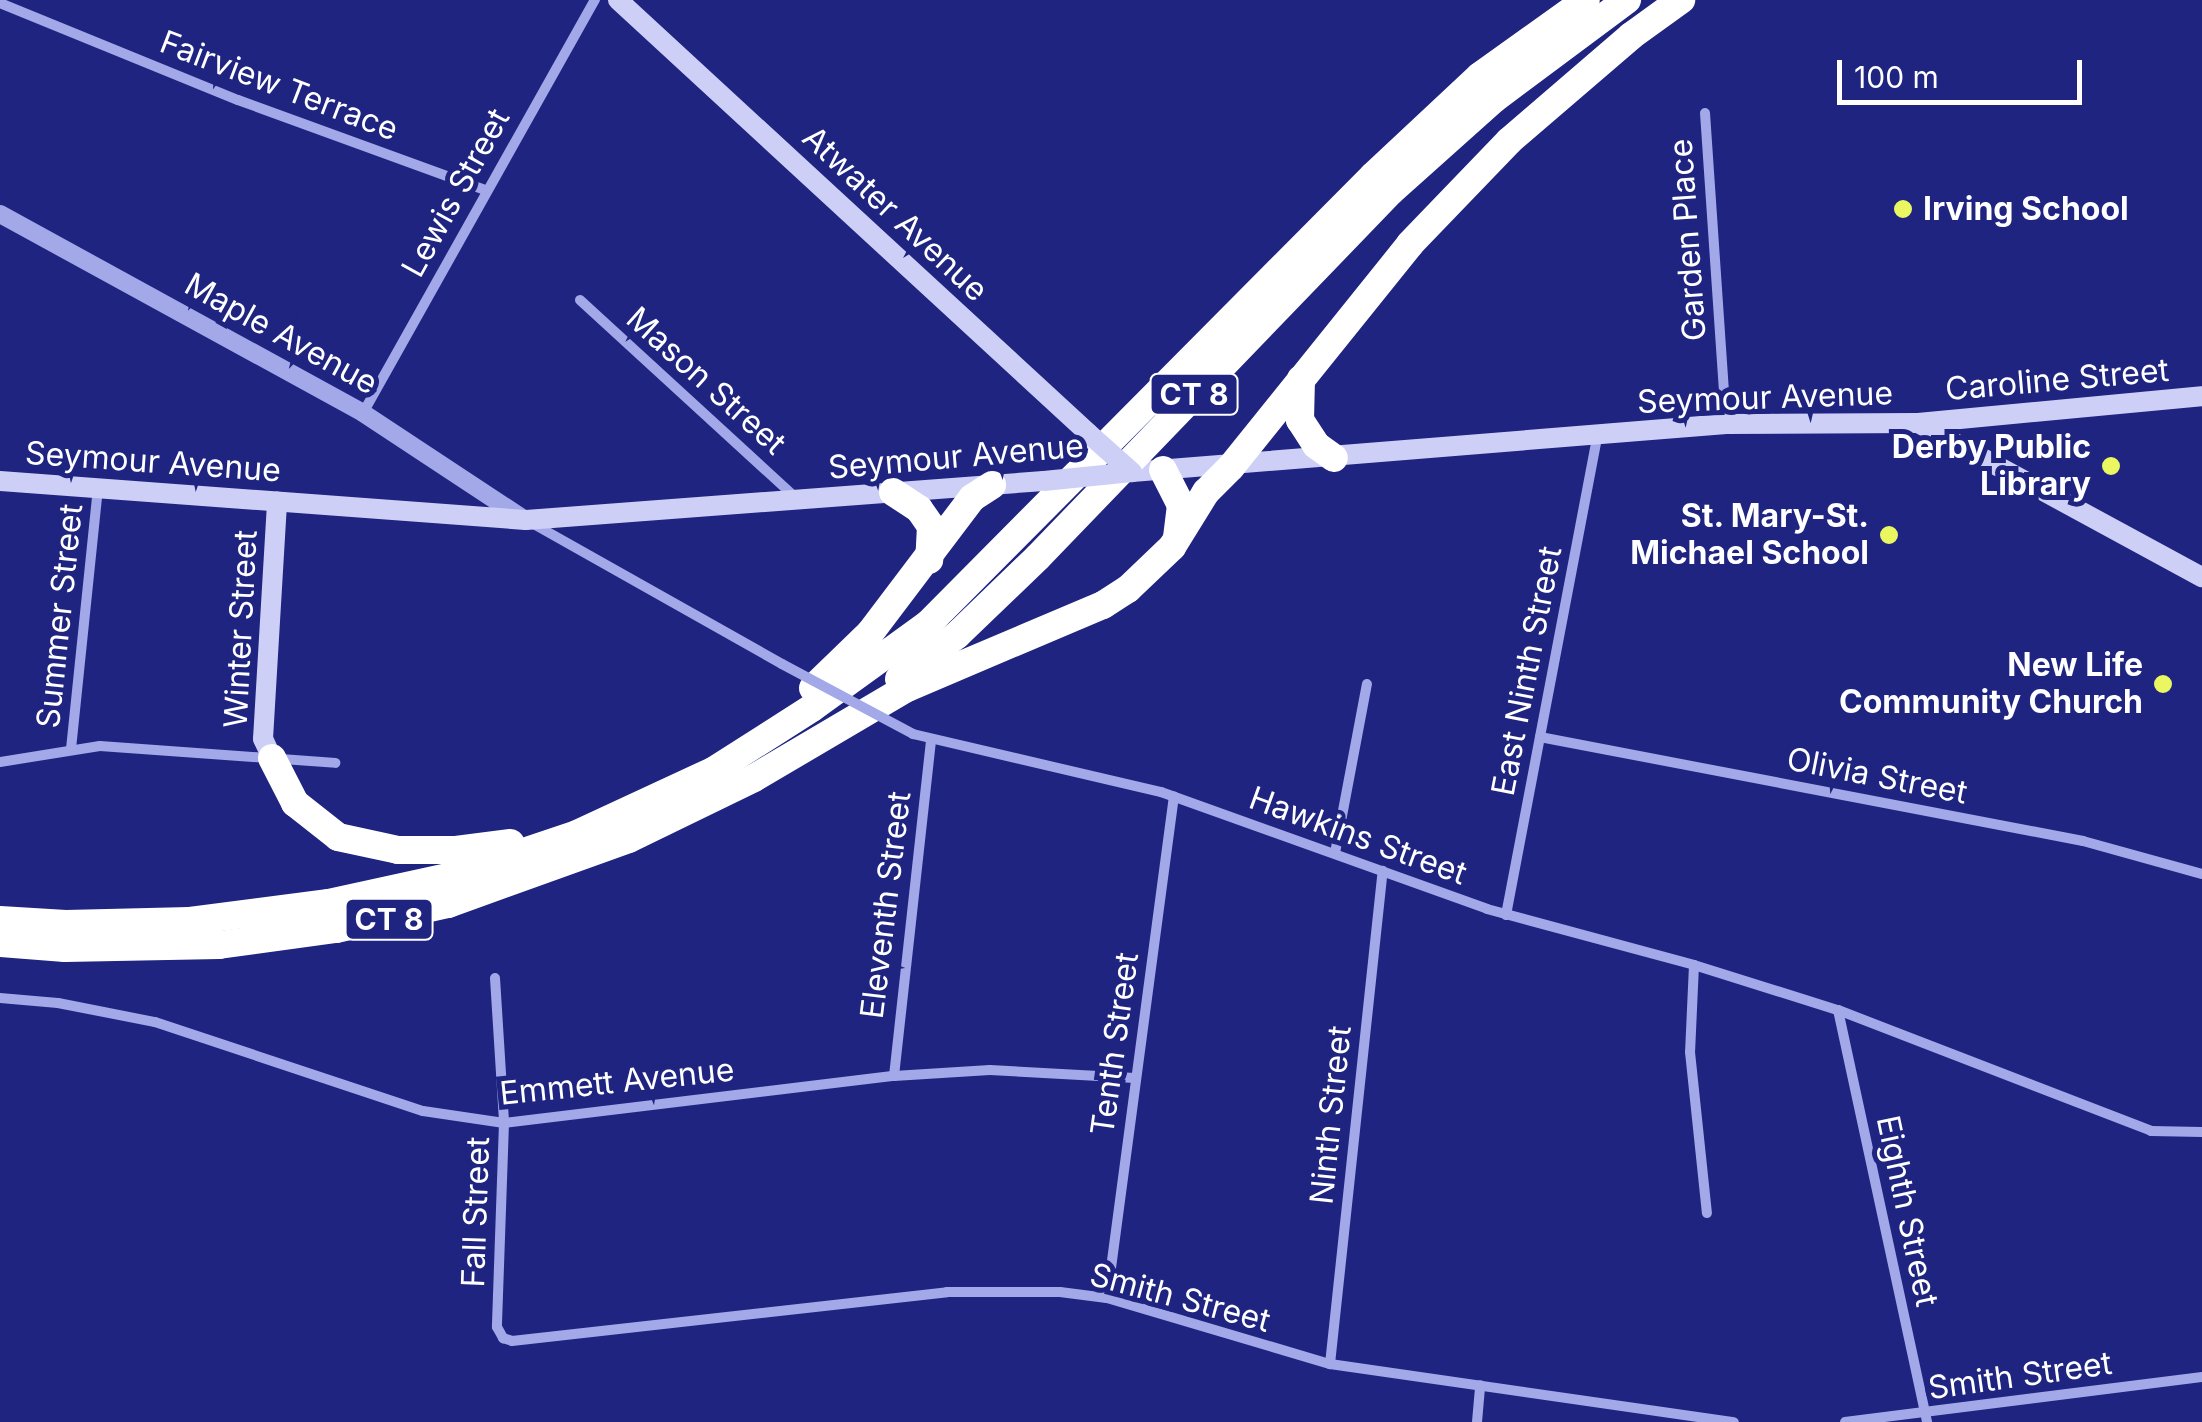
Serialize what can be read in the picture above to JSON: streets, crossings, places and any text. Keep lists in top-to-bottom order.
{
  "streets": {
    "highway": ["CT 8"],
    "main road": [
      "Atwater Avenue",
      "Caroline Street",
      "Seymour Avenue",
      "Winter Street"
    ],
    "street": [
      "Fairview Terrace",
      "Lewis Street",
      "Garden Place",
      "Maple Avenue",
      "Mason Street",
      "Summer Street",
      "East Ninth Street",
      "Olivia Street",
      "Hawkins Street",
      "Eleventh Street",
      "Tenth Street",
      "Emmett Avenue",
      "Ninth Street",
      "Eighth Street",
      "Fall Street",
      "Smith Street"
    ]
  },
  "crossings": [
    ["Fairview Terrace", "Lewis Street"],
    ["Lewis Street", "Maple Avenue"],
    ["Atwater Avenue", "Seymour Avenue"],
    ["Garden Place", "Seymour Avenue"],
    ["Maple Avenue", "Seymour Avenue"],
    ["Maple Avenue", "Hawkins Street"],
    ["Caroline Street", "Seymour Avenue"],
    ["Mason Street", "Seymour Avenue"],
    ["Seymour Avenue", "Summer Street"],
    ["Seymour Avenue", "Winter Street"],
    ["Seymour Avenue", "East Ninth Street"],
    ["Seymour Avenue", "Hawkins Street"],
    ["East Ninth Street", "Olivia Street"],
    ["East Ninth Street", "Hawkins Street"],
    ["Hawkins Street", "Eleventh Street"],
    ["Hawkins Street", "Tenth Street"],
    ["Hawkins Street", "Ninth Street"],
    ["Hawkins Street", "Eighth Street"],
    ["Eleventh Street", "Emmett Avenue"],
    ["Tenth Street", "Emmett Avenue"],
    ["Tenth Street", "Smith Street"],
    ["Emmett Avenue", "Fall Street"],
    ["Ninth Street", "Smith Street"],
    ["Eighth Street", "Smith Street"],
    ["Fall Street", "Smith Street"]
  ],
  "places": [
    "Irving School",
    "Derby Public Library",
    "St. Mary-St. Michael School",
    "New Life Community Church"
  ],
  "scale_bar": "100 m"
}
